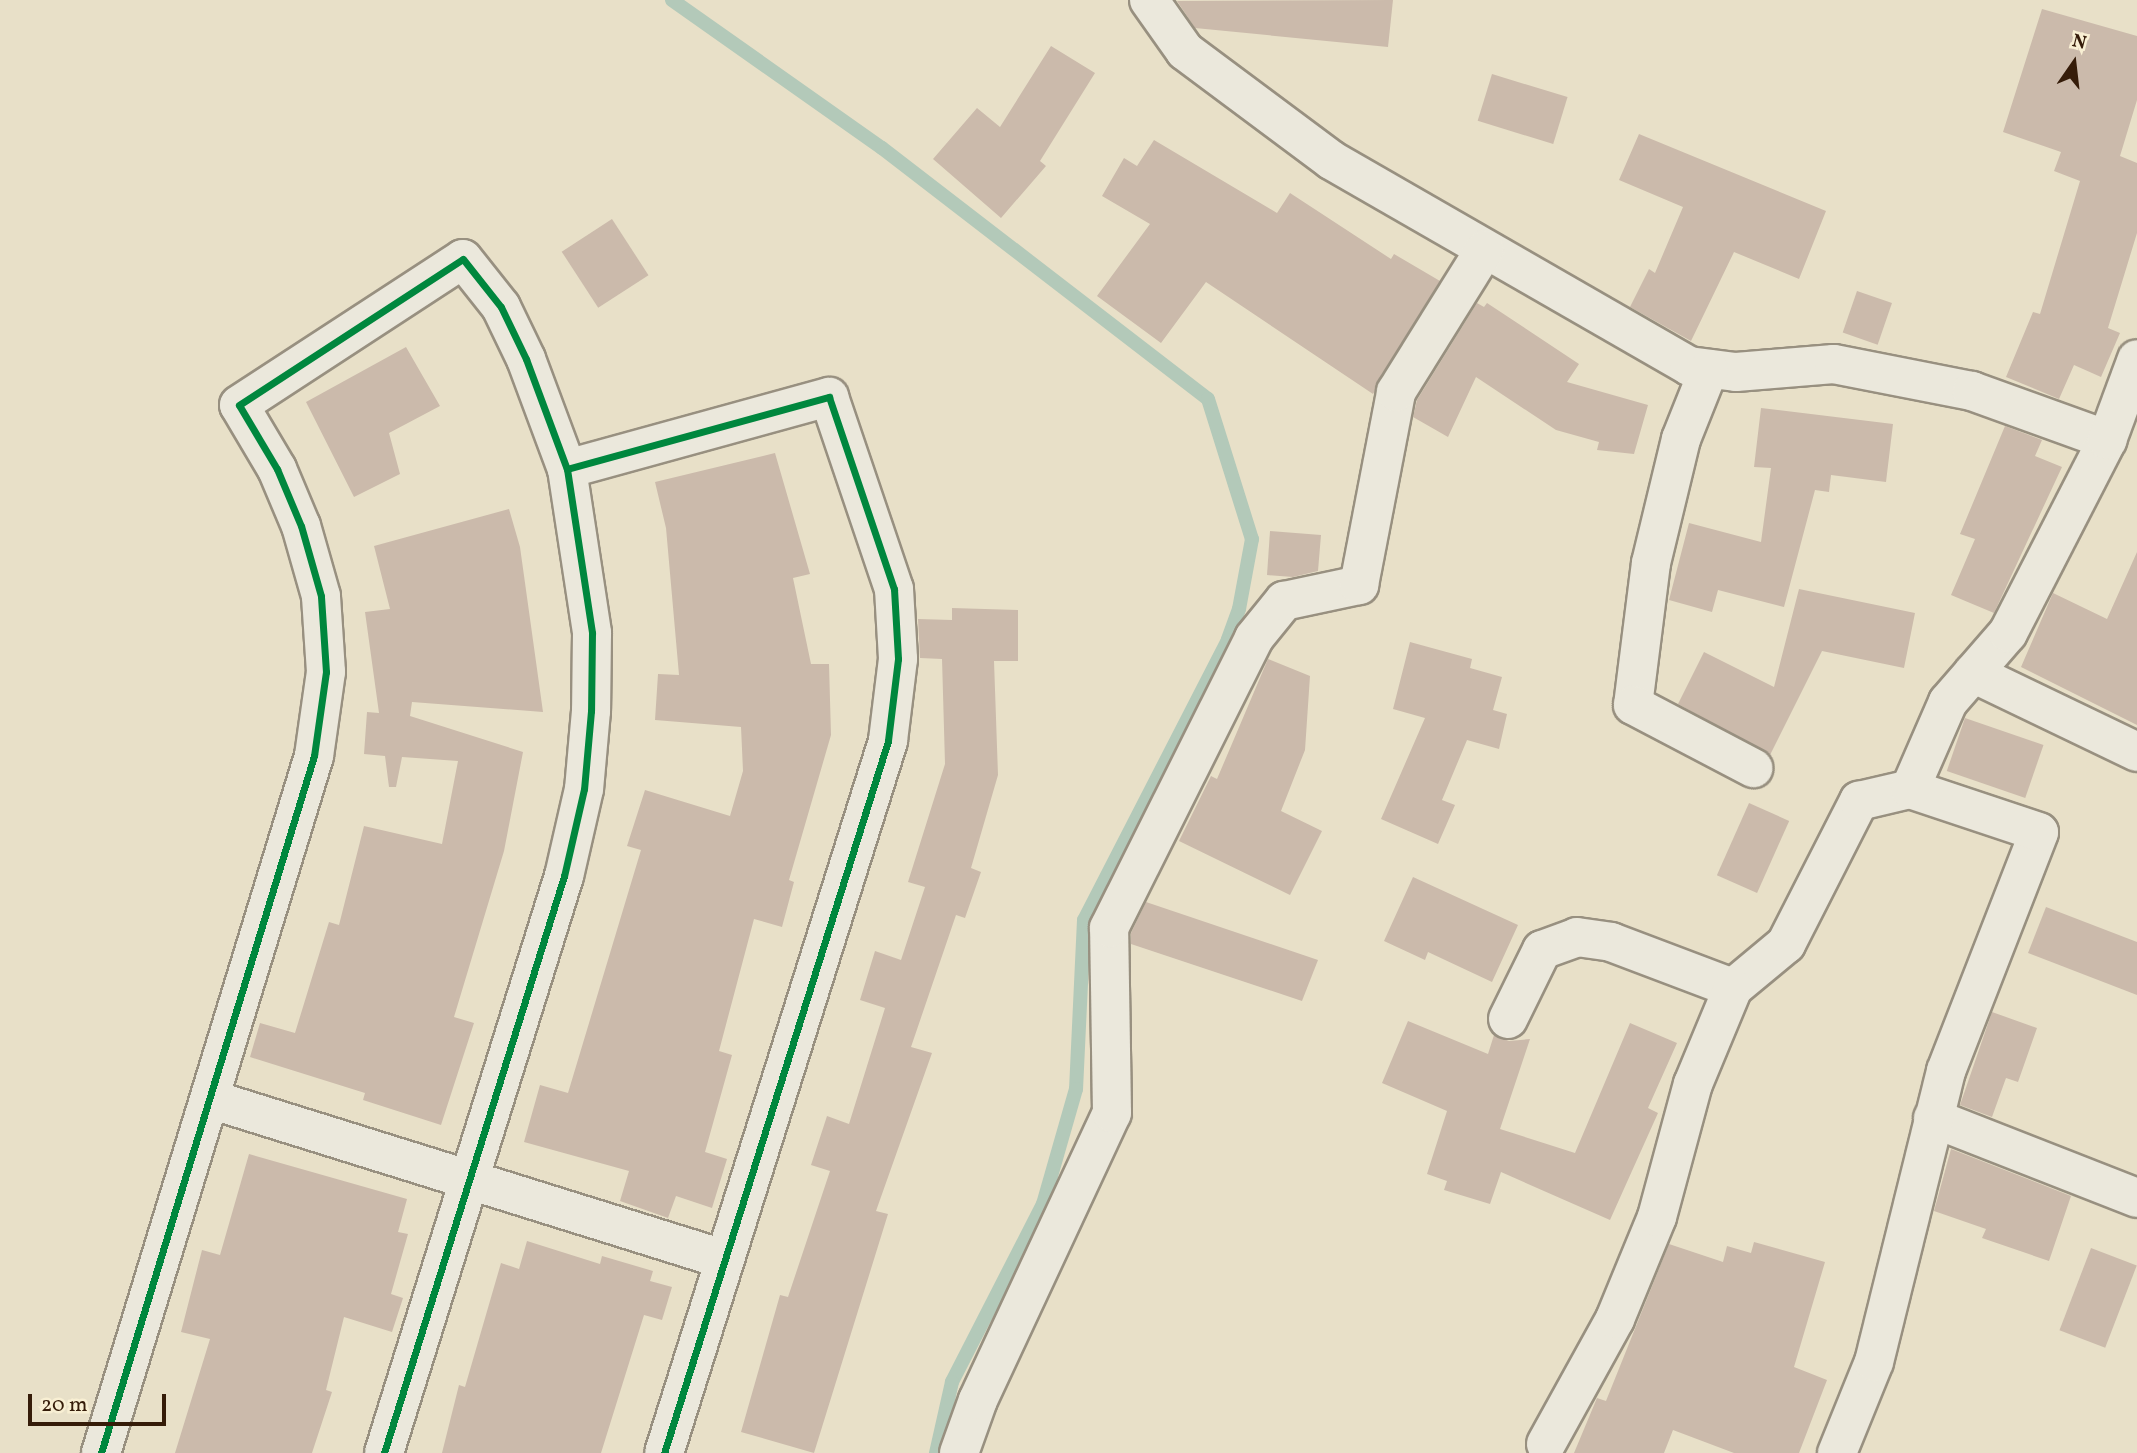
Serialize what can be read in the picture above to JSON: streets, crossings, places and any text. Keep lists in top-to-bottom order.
{
  "scale_bar": "20 m",
  "north": "top"
}
